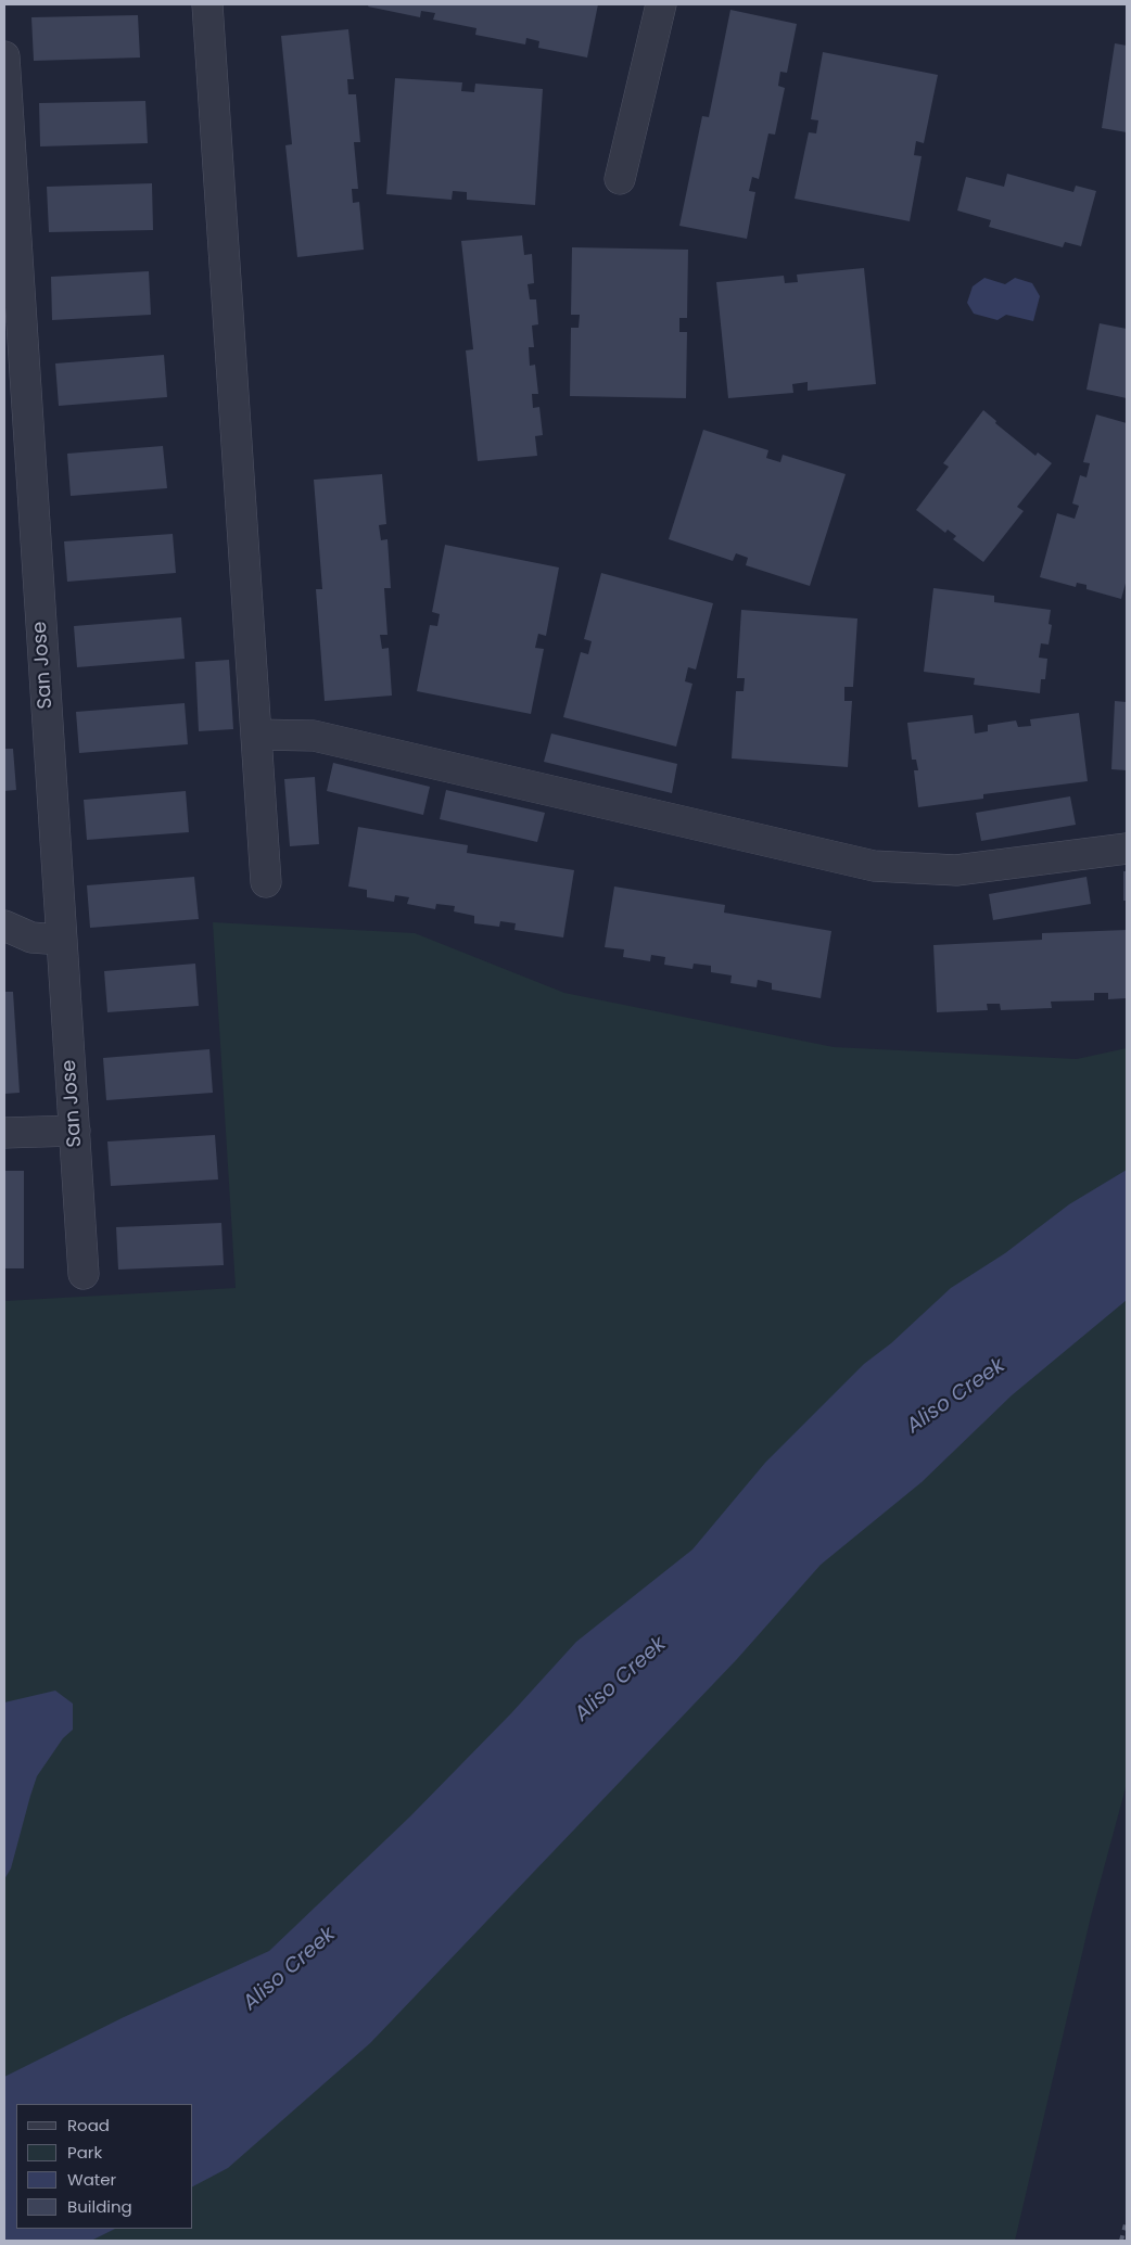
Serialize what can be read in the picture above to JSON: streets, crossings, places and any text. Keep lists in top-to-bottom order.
{
  "streets": {
    "street": ["San Jose"]
  },
  "water": ["Aliso Creek"],
  "legend": [
    "Road",
    "Park",
    "Water",
    "Building"
  ]
}
